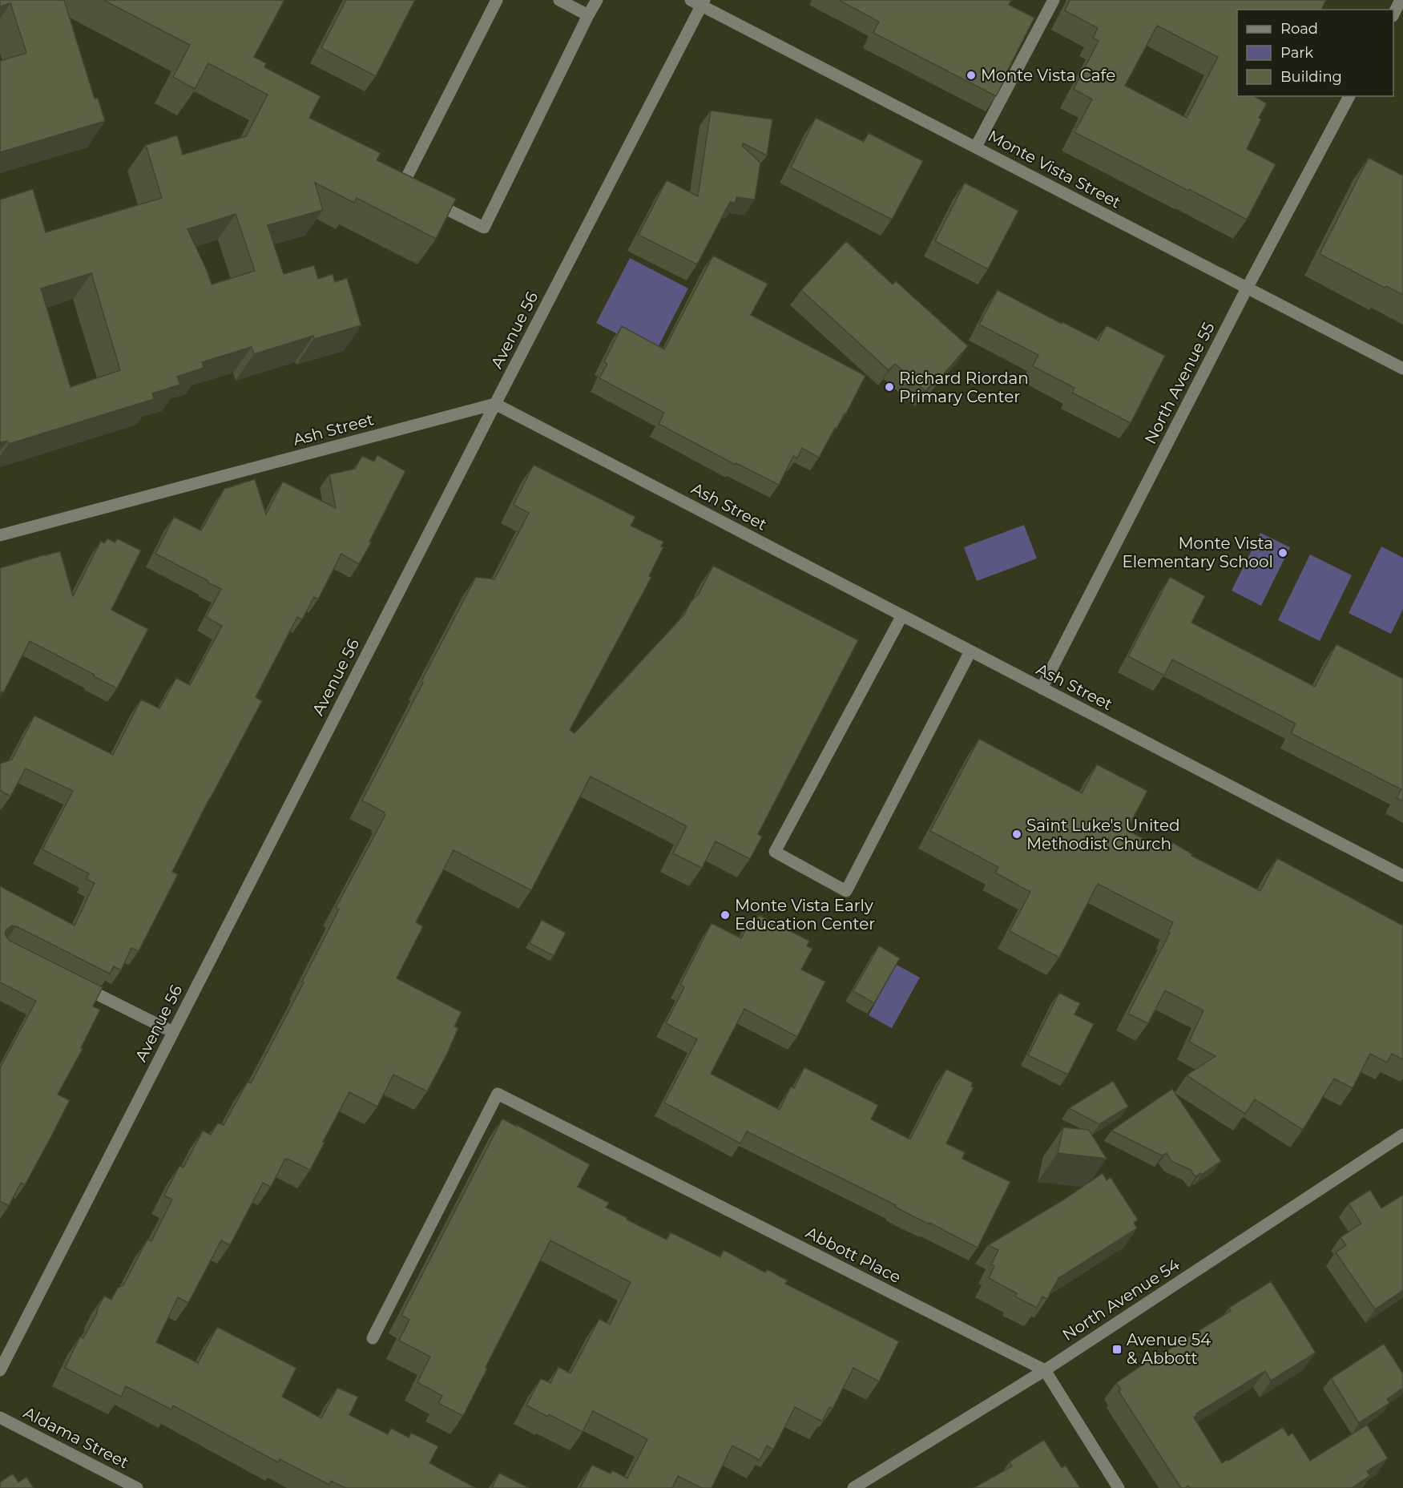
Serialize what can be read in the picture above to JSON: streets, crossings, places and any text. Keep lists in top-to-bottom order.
{
  "streets": {
    "street": [
      "Monte Vista Street",
      "Avenue 56",
      "North Avenue 55",
      "Ash Street",
      "Abbott Place",
      "North Avenue 54",
      "Aldama Street"
    ]
  },
  "crossings": [
    ["Monte Vista Street", "Avenue 56"],
    ["Monte Vista Street", "North Avenue 55"],
    ["Avenue 56", "Ash Street"],
    ["North Avenue 55", "Ash Street"],
    ["Abbott Place", "North Avenue 54"]
  ],
  "places": {
    "other": [
      "Monte Vista Cafe",
      "Richard Riordan Primary Center",
      "Monte Vista Elementary School",
      "Saint Luke's United Methodist Church",
      "Monte Vista Early Education Center"
    ],
    "transit": ["Avenue 54 & Abbott"]
  },
  "legend": ["Road", "Park", "Building"]
}
